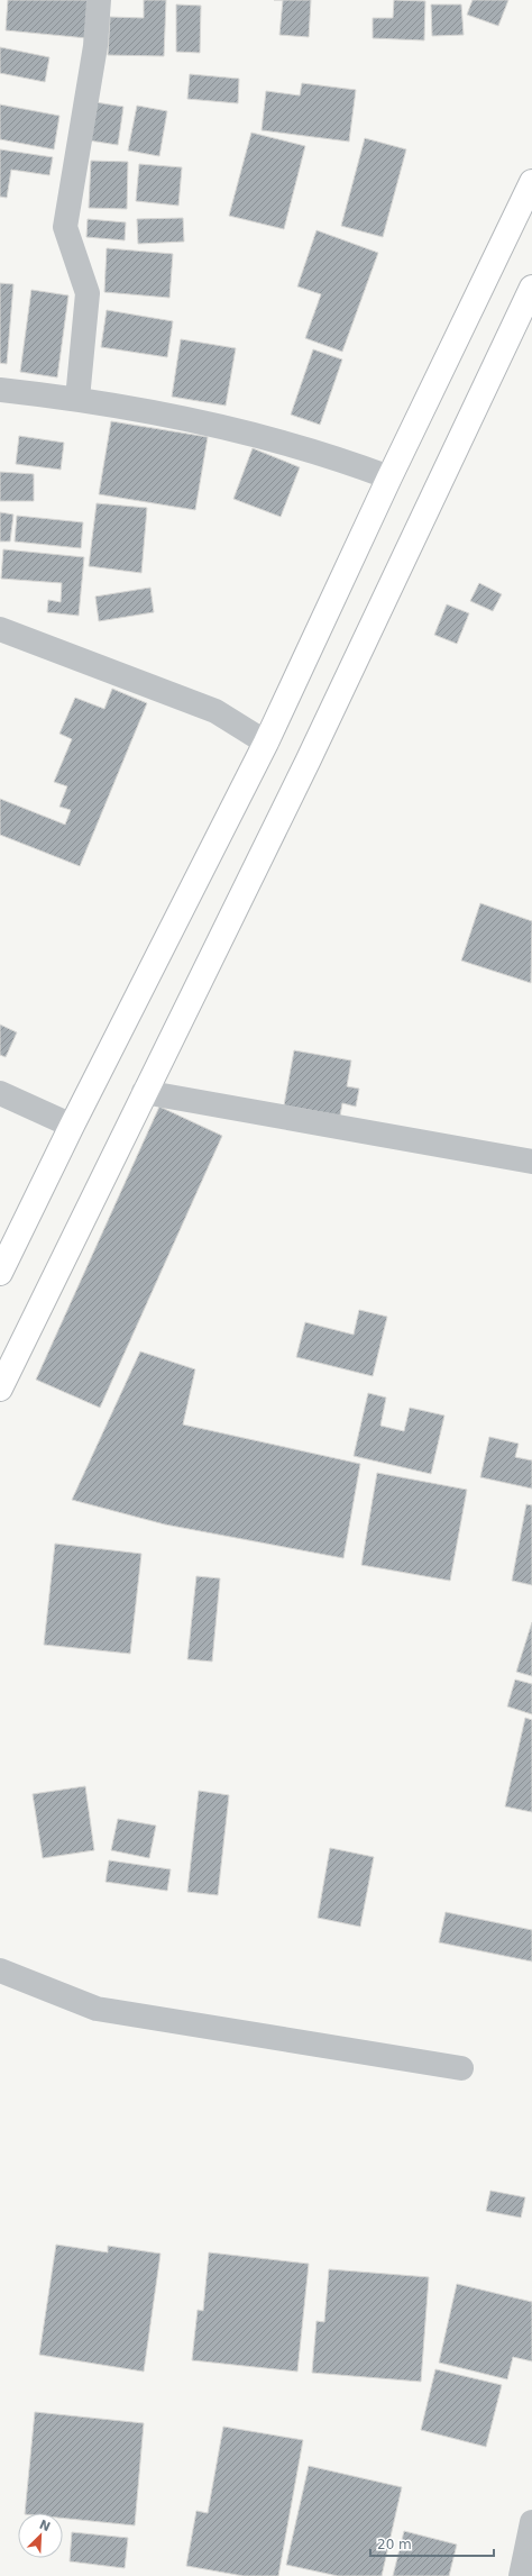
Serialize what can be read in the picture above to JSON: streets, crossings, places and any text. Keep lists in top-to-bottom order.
{
  "scale_bar": "20 m",
  "north": "top right"
}
